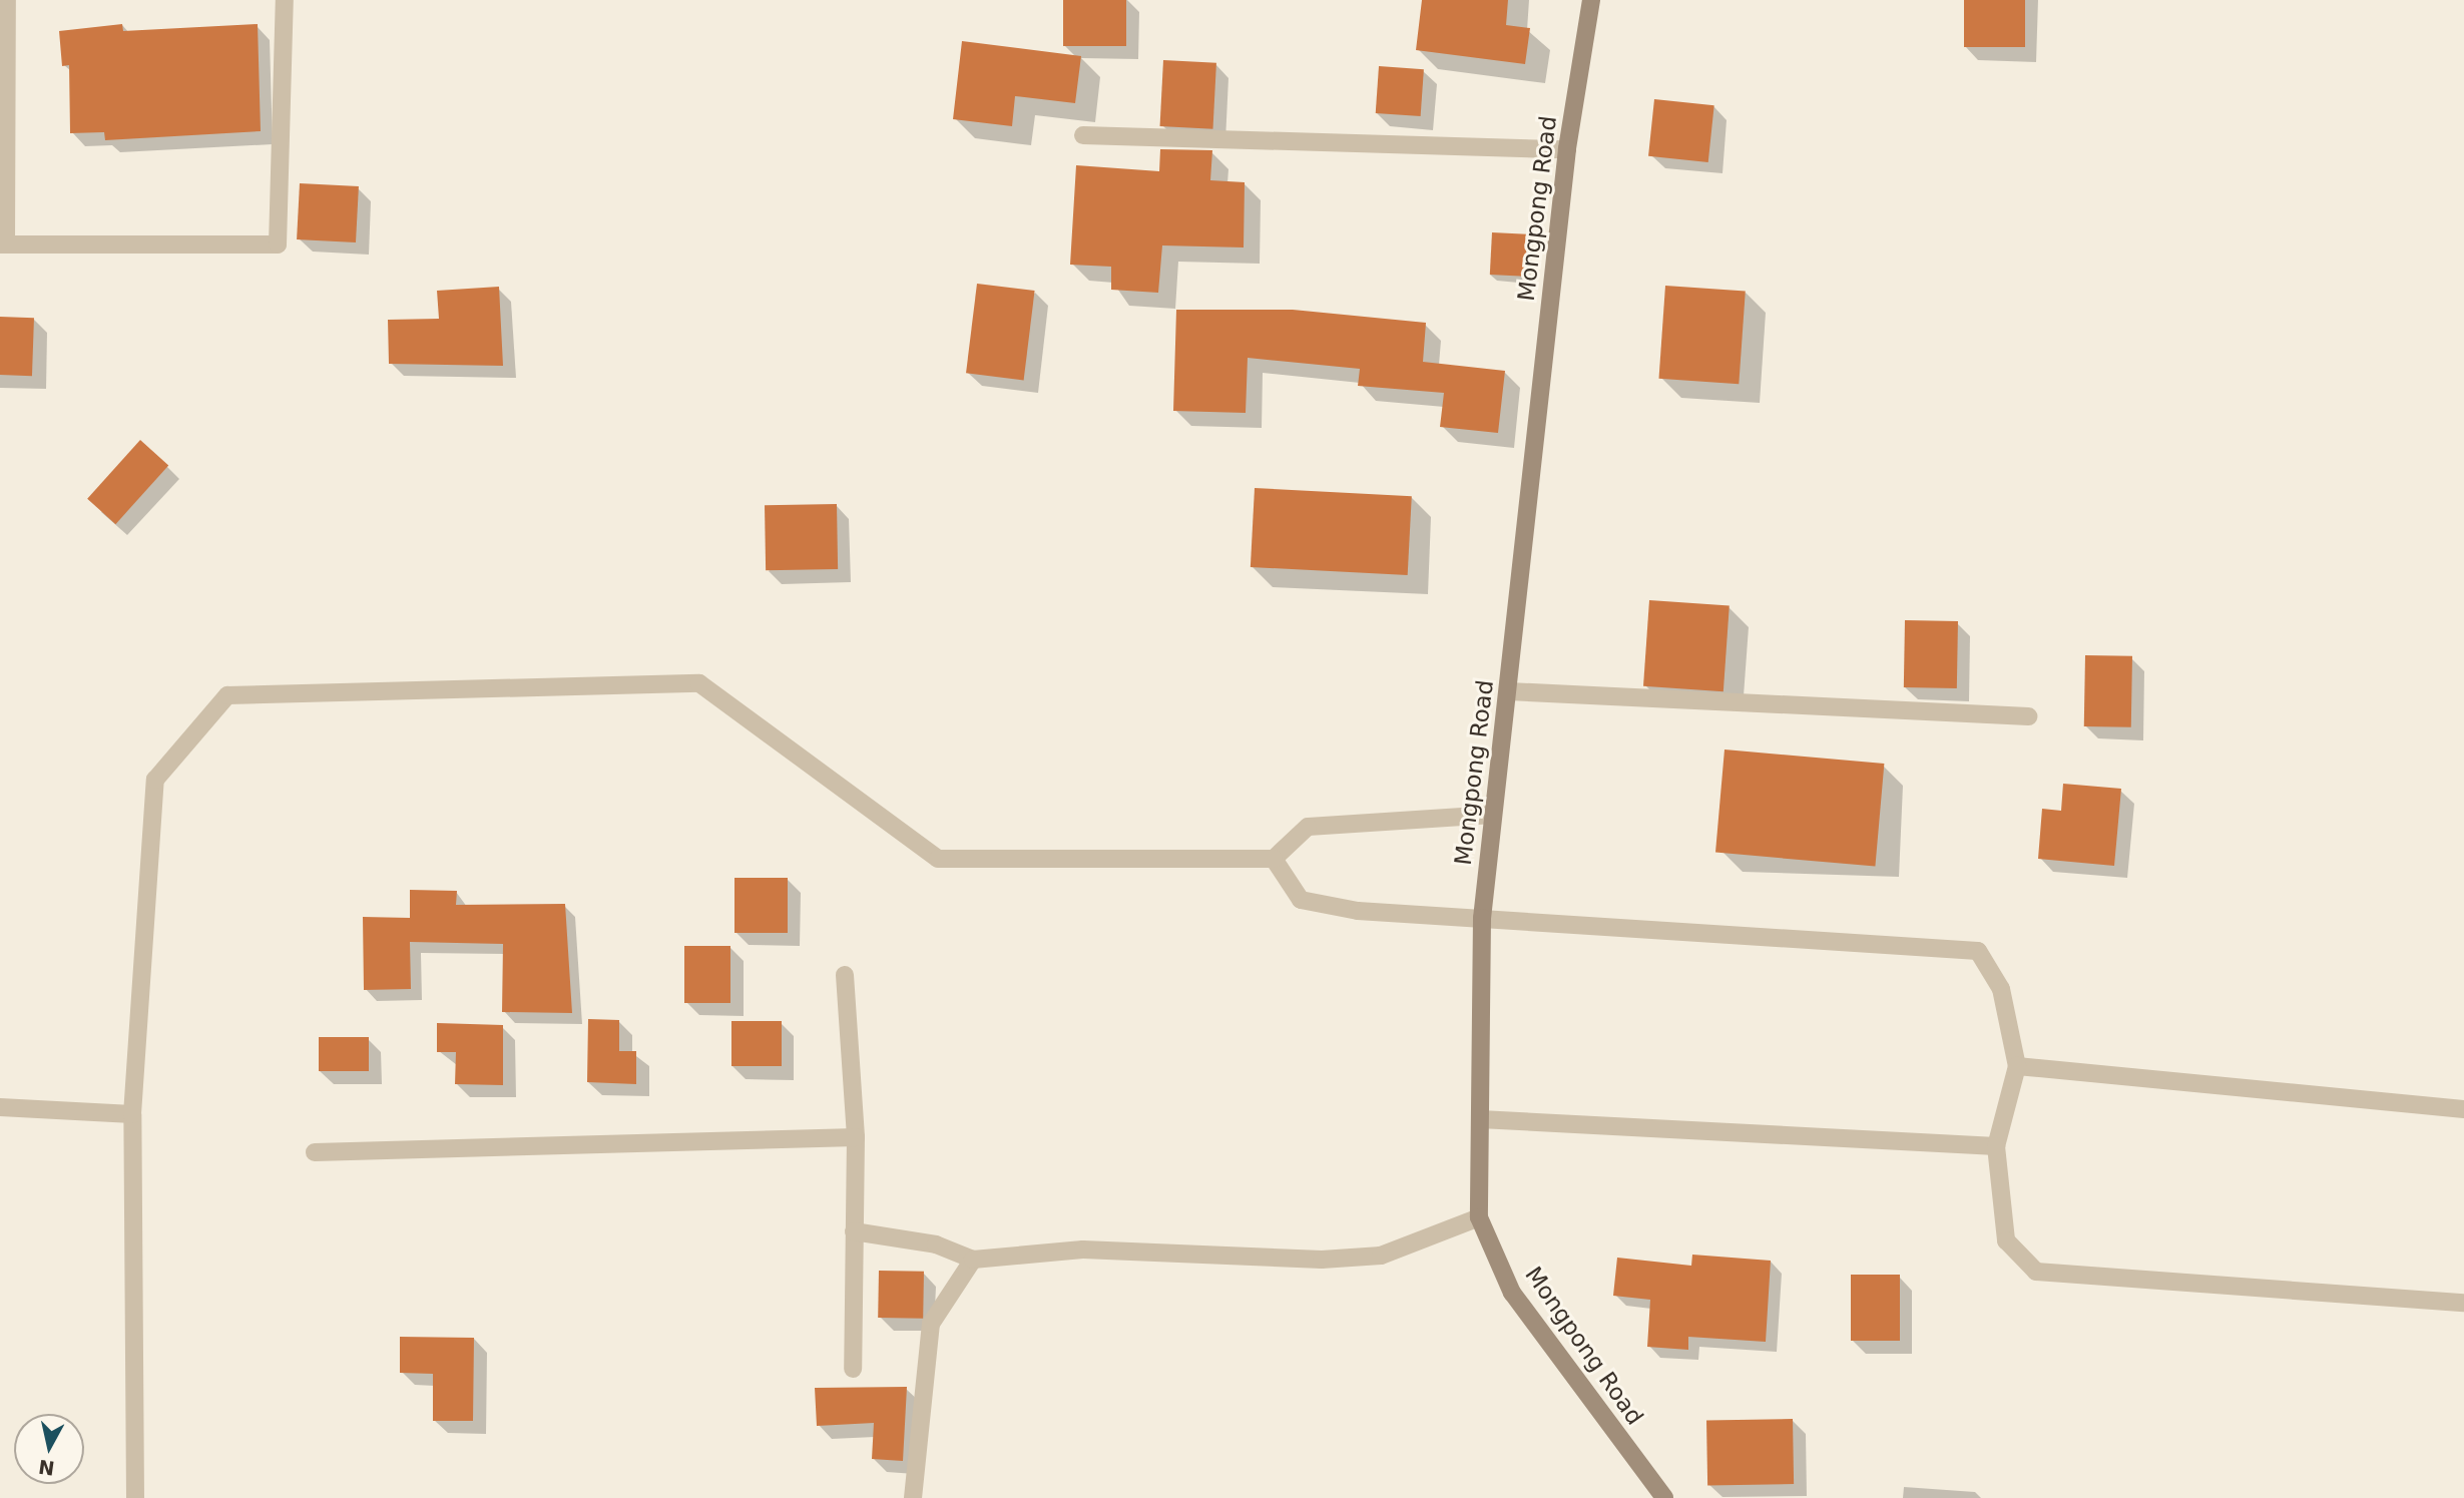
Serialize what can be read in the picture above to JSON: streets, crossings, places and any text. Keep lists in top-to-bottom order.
{
  "streets": {
    "main road": ["Mongpong Road"]
  },
  "north": "bottom"
}
